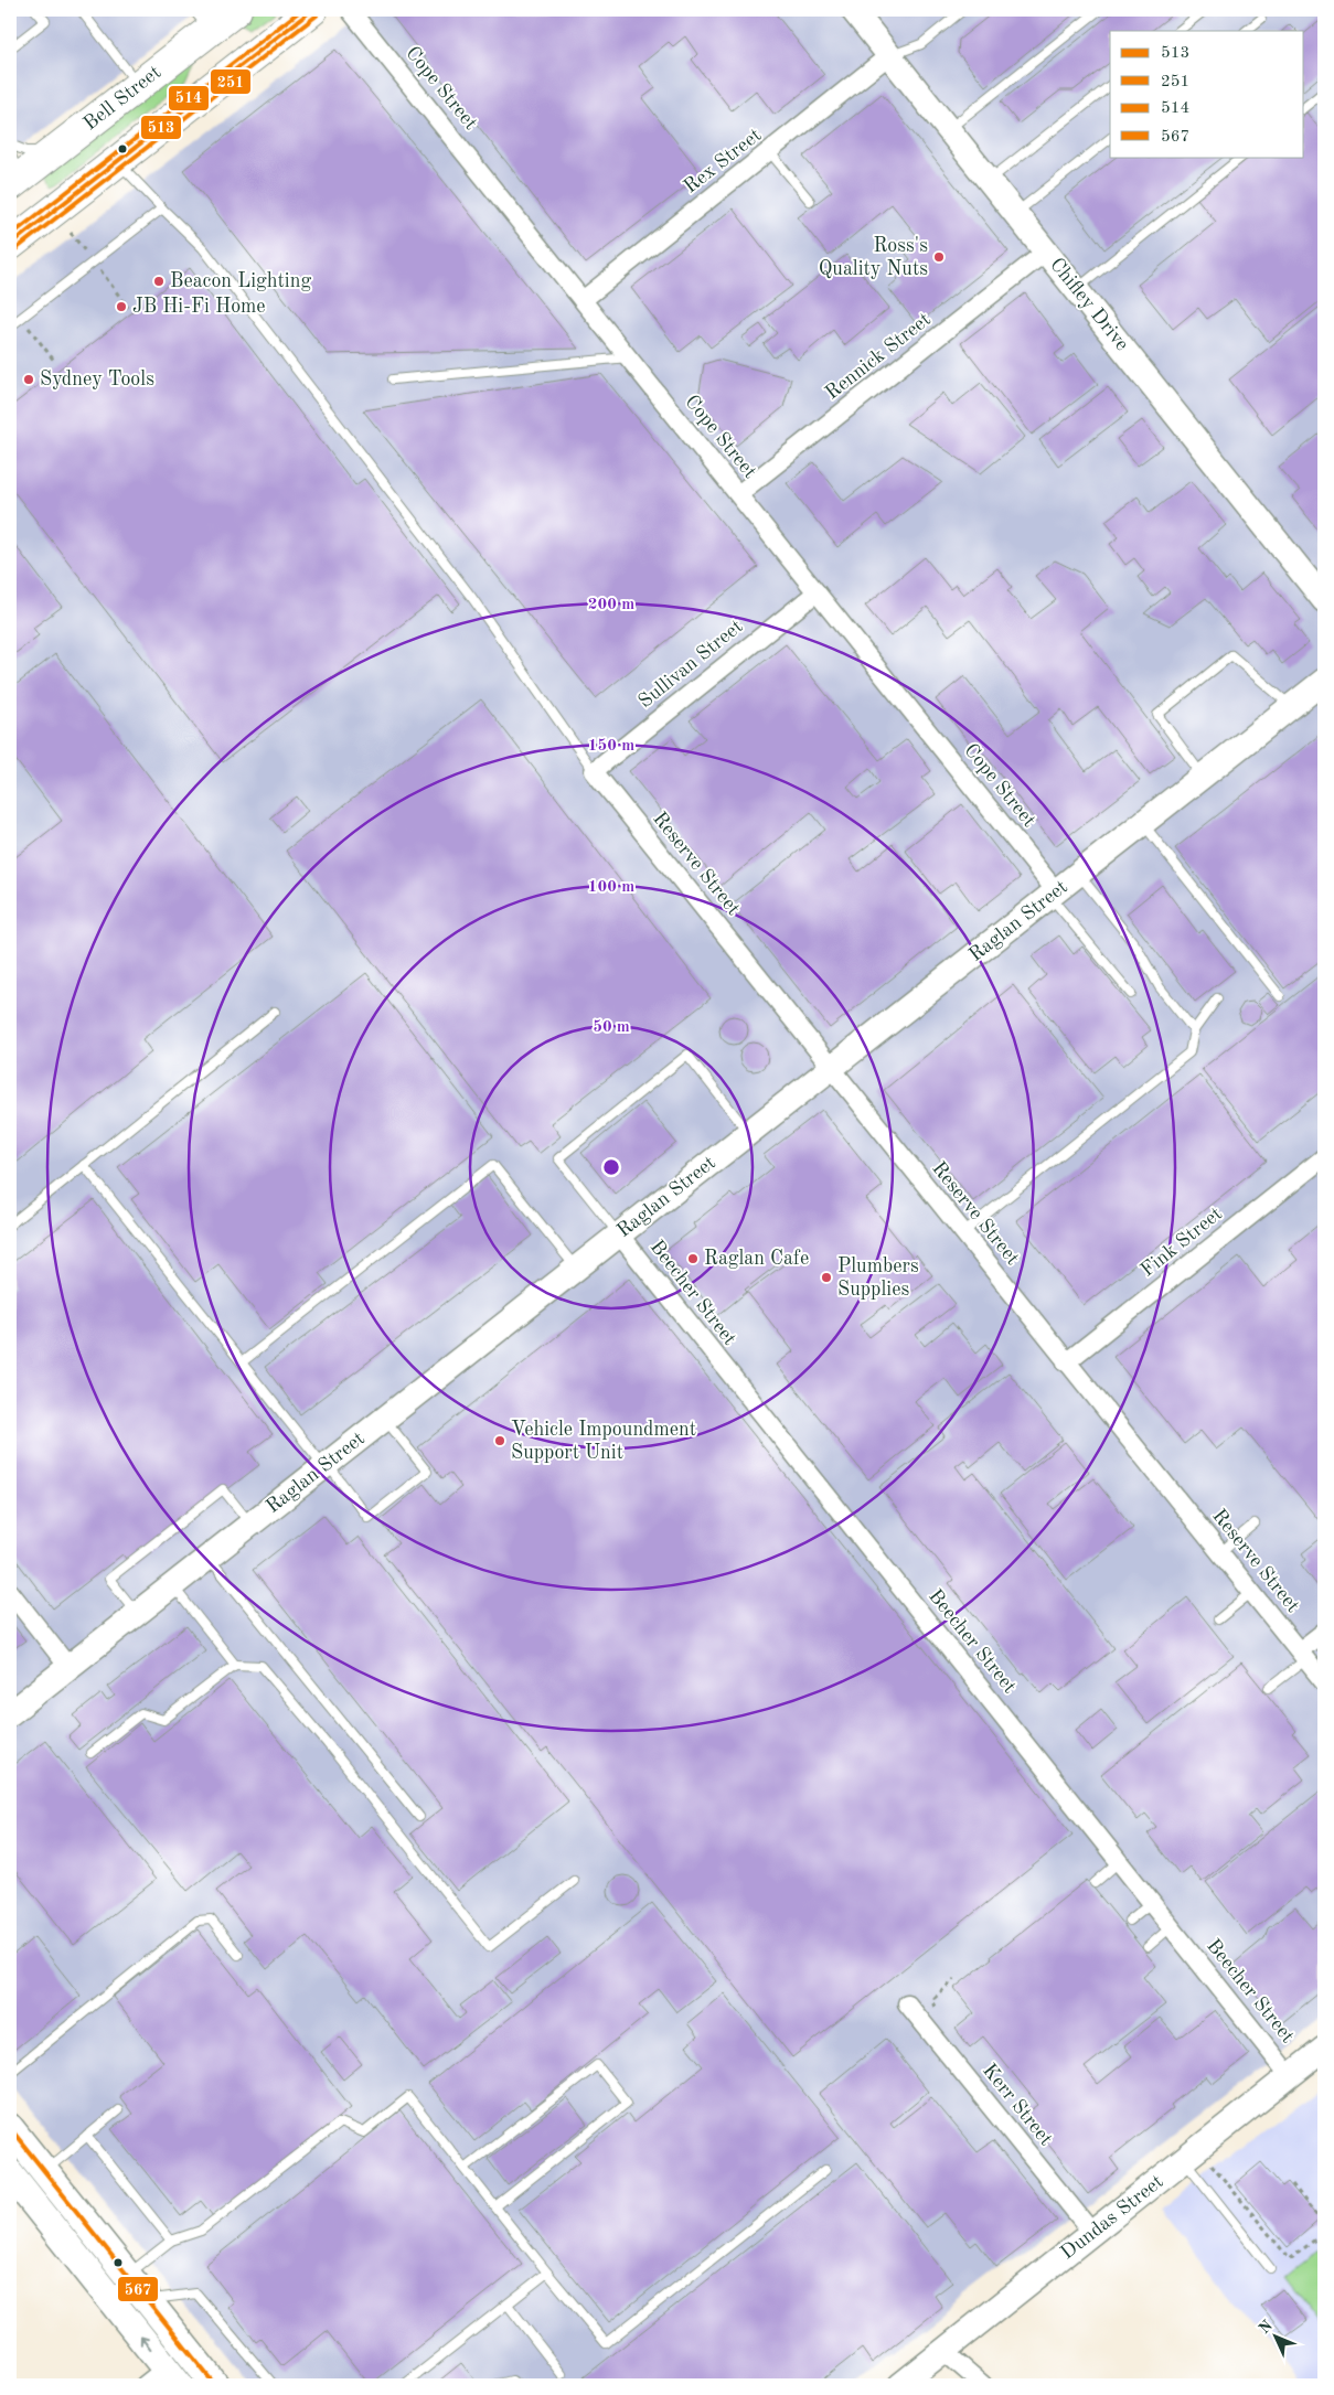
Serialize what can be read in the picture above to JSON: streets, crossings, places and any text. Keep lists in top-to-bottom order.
{
  "streets": {
    "highway": ["Bell Street"],
    "street": [
      "Cope Street",
      "Rex Street",
      "Chifley Drive",
      "Rennick Street",
      "Sullivan Street",
      "Reserve Street",
      "Raglan Street",
      "Fink Street",
      "Beecher Street",
      "Kerr Street",
      "Dundas Street"
    ]
  },
  "crossings": [
    ["Cope Street", "Rex Street"],
    ["Cope Street", "Rennick Street"],
    ["Cope Street", "Sullivan Street"],
    ["Cope Street", "Raglan Street"],
    ["Rex Street", "Chifley Drive"],
    ["Chifley Drive", "Rennick Street"],
    ["Sullivan Street", "Reserve Street"],
    ["Reserve Street", "Raglan Street"],
    ["Reserve Street", "Fink Street"],
    ["Raglan Street", "Beecher Street"],
    ["Beecher Street", "Dundas Street"],
    ["Kerr Street", "Dundas Street"]
  ],
  "places": [
    "Ross's Quality Nuts",
    "Beacon Lighting",
    "JB Hi-Fi Home",
    "Sydney Tools",
    "Raglan Cafe",
    "Plumbers Supplies",
    "Vehicle Impoundment Support Unit"
  ],
  "lines": [
    "transit line 513",
    "transit line 514",
    "transit line 251",
    "transit line 567"
  ],
  "legend": [
    "513",
    "251",
    "514",
    "567"
  ],
  "north": "top left",
  "rings": [
    "200 m",
    "150 m",
    "100 m",
    "50 m"
  ]
}
